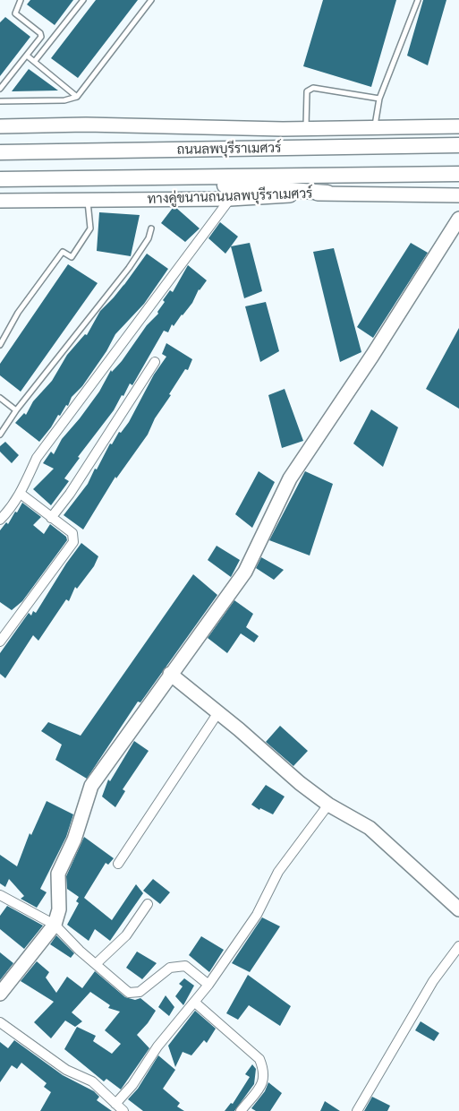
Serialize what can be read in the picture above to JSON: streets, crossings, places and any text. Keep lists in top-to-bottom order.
{
  "streets": {
    "main road": ["ถนนลพบุรีราเมศวร์"],
    "street": ["ทางคู่ขนานถนนลพบุรีราเมศวร์"]
  }
}
